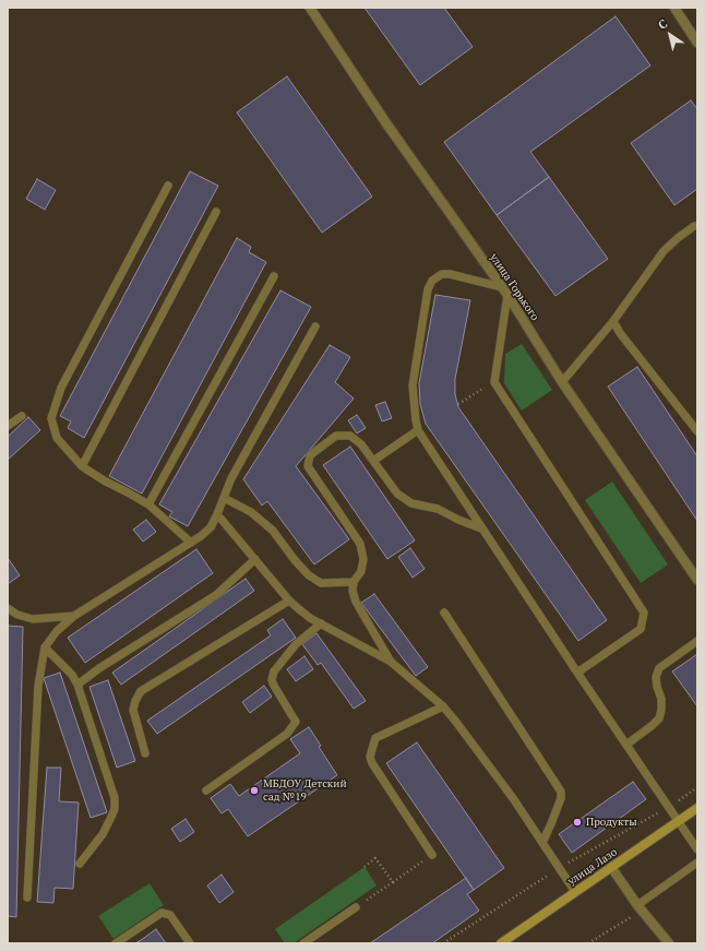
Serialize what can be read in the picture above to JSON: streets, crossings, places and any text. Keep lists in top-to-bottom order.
{
  "streets": {
    "main road": ["улица Лазо"],
    "street": ["улица Горького"]
  },
  "places": ["МБДОУ Детский сад №19", "Продукты"],
  "north": "top left"
}
